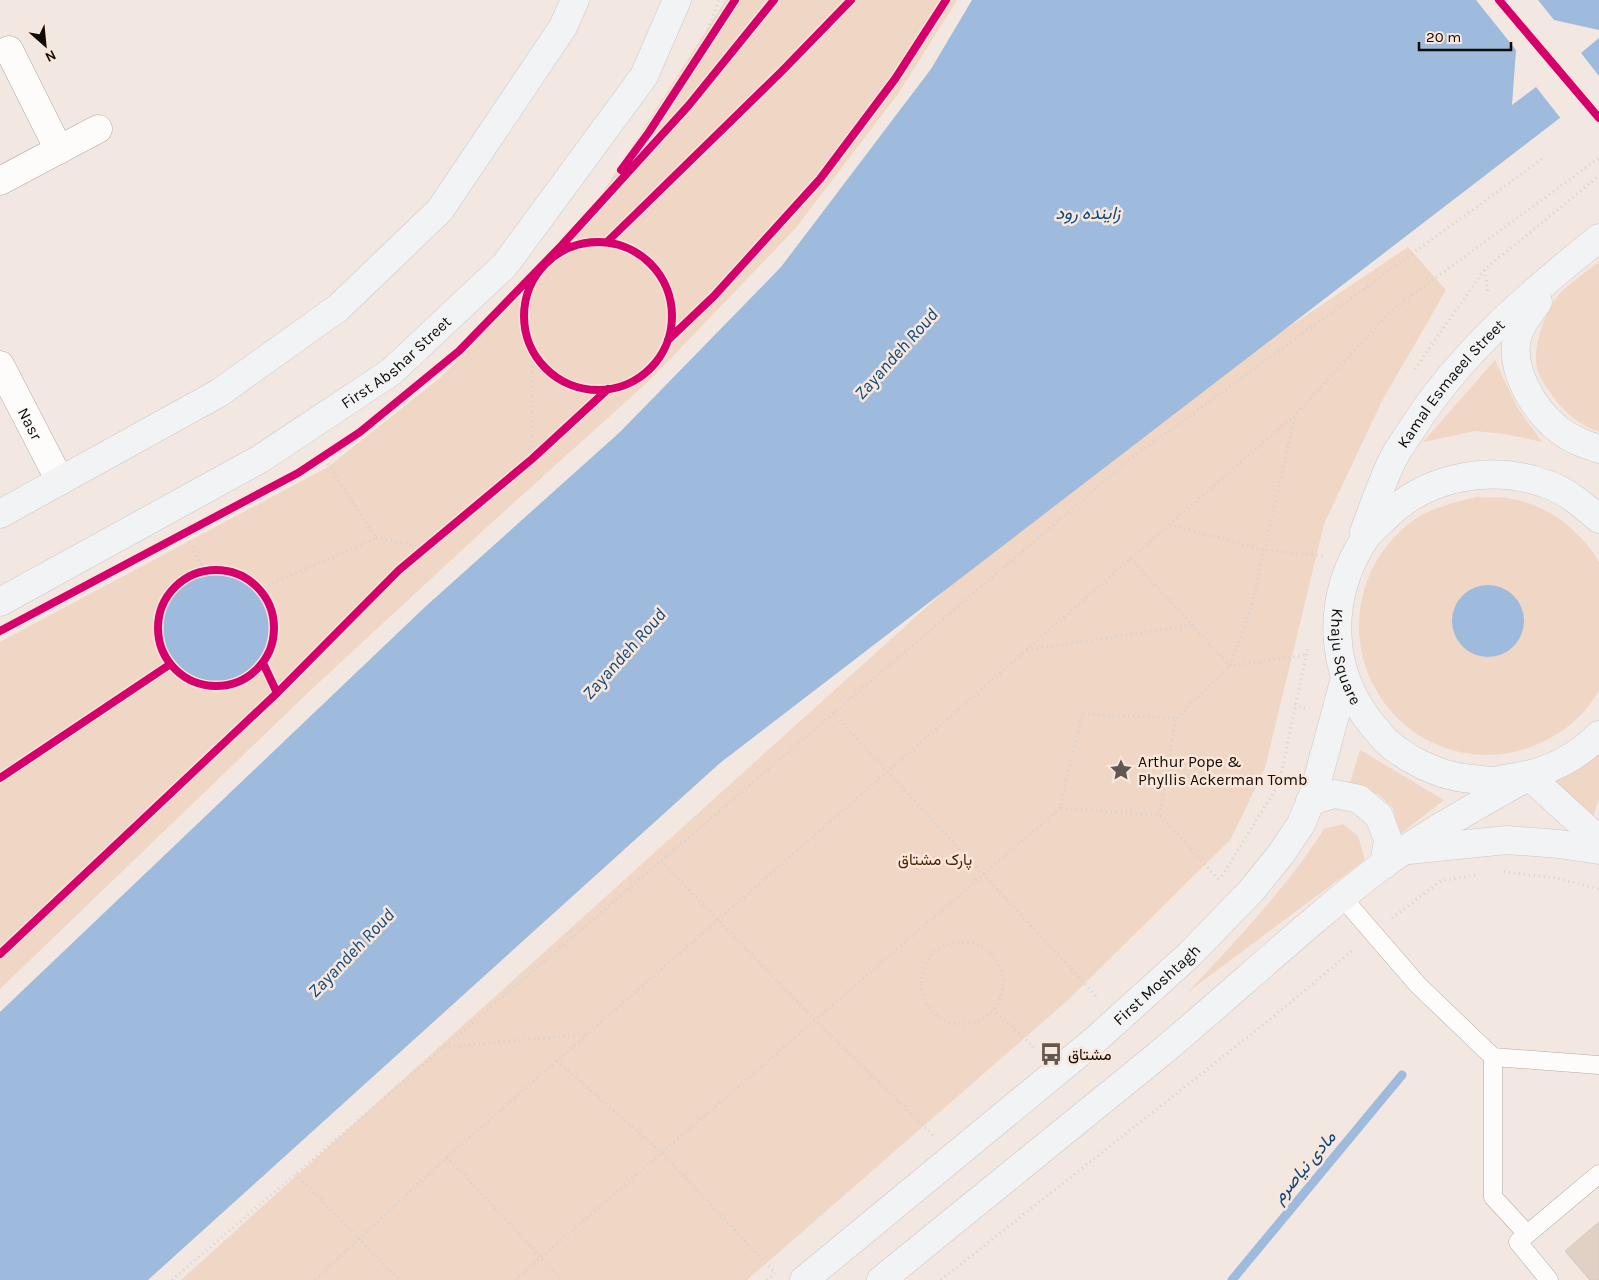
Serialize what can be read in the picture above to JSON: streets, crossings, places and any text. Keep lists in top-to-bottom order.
{
  "streets": {
    "main road": [
      "First Abshar Street",
      "Kamal Esmaeel Street",
      "Khaju Square",
      "First Moshtagh"
    ],
    "street": ["Nasr"]
  },
  "crossings": [
    ["Kamal Esmaeel Street", "Khaju Square"],
    ["Khaju Square", "First Moshtagh"]
  ],
  "water": ["زاینده رود", "Zayandeh Roud", "مادی نیاصرم"],
  "parks": ["پارک مشتاق"],
  "places": {
    "place": ["Arthur Pope & Phyllis Ackerman Tomb"],
    "bus stop": ["مشتاق"]
  },
  "scale_bar": "20 m",
  "north": "bottom right"
}
